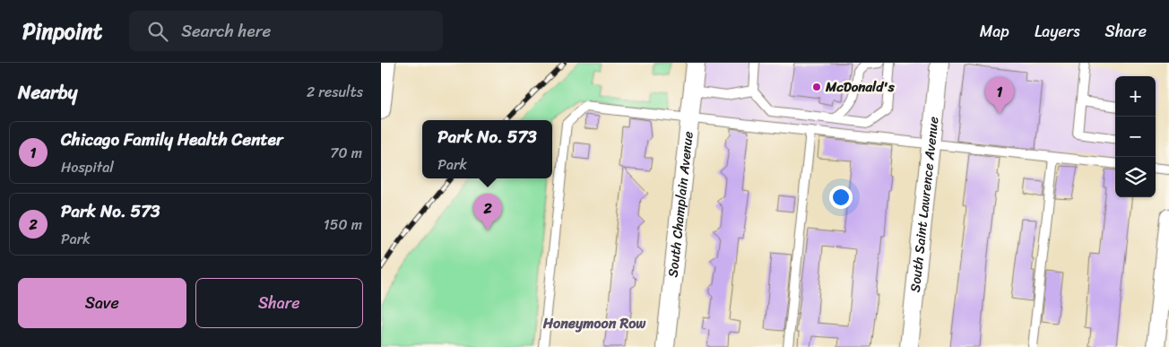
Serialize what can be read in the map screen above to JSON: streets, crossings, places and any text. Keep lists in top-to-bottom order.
{
  "streets": {
    "street": ["South Saint Lawrence Avenue", "South Champlain Avenue"]
  },
  "districts": ["Honeymoon Row"],
  "places": ["McDonald's"],
  "page": {
    "header": "Pinpoint",
    "search": "Search here",
    "nav": ["Map", "Layers", "Share"],
    "heading": ["Nearby", "2 results"],
    "map_buttons": ["+", "−"],
    "pins": ["1", "2"],
    "popup": ["Park No. 573", "Park"],
    "list": [
      {
        "mark": "1",
        "name": "Chicago Family Health Center",
        "note": "Hospital",
        "value": "70 m"
      },
      {
        "mark": "2",
        "name": "Park No. 573",
        "note": "Park",
        "value": "150 m"
      }
    ],
    "buttons": ["Save", "Share"]
  }
}
